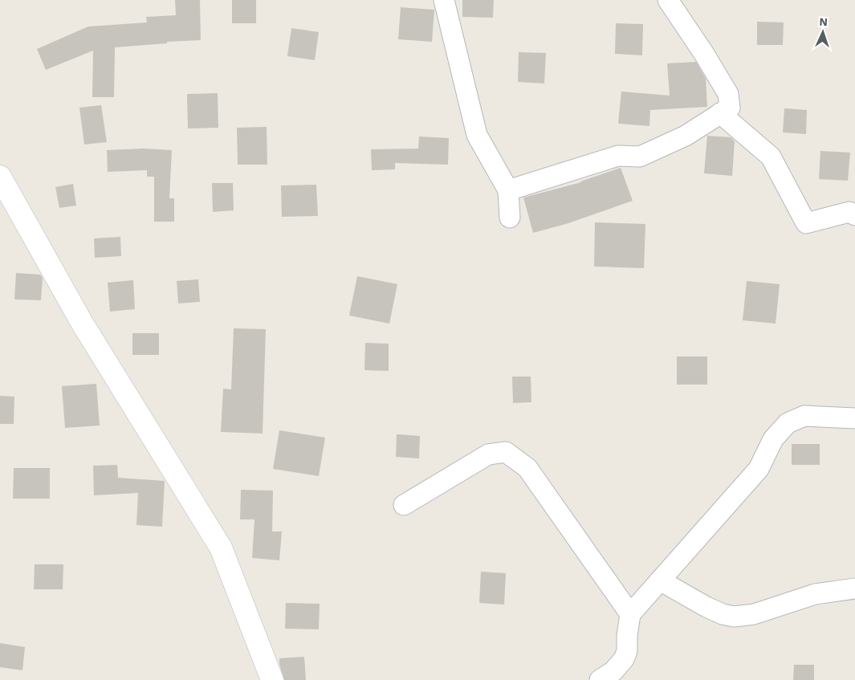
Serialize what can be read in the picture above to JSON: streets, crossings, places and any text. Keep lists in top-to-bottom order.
{
  "north": "top"
}
